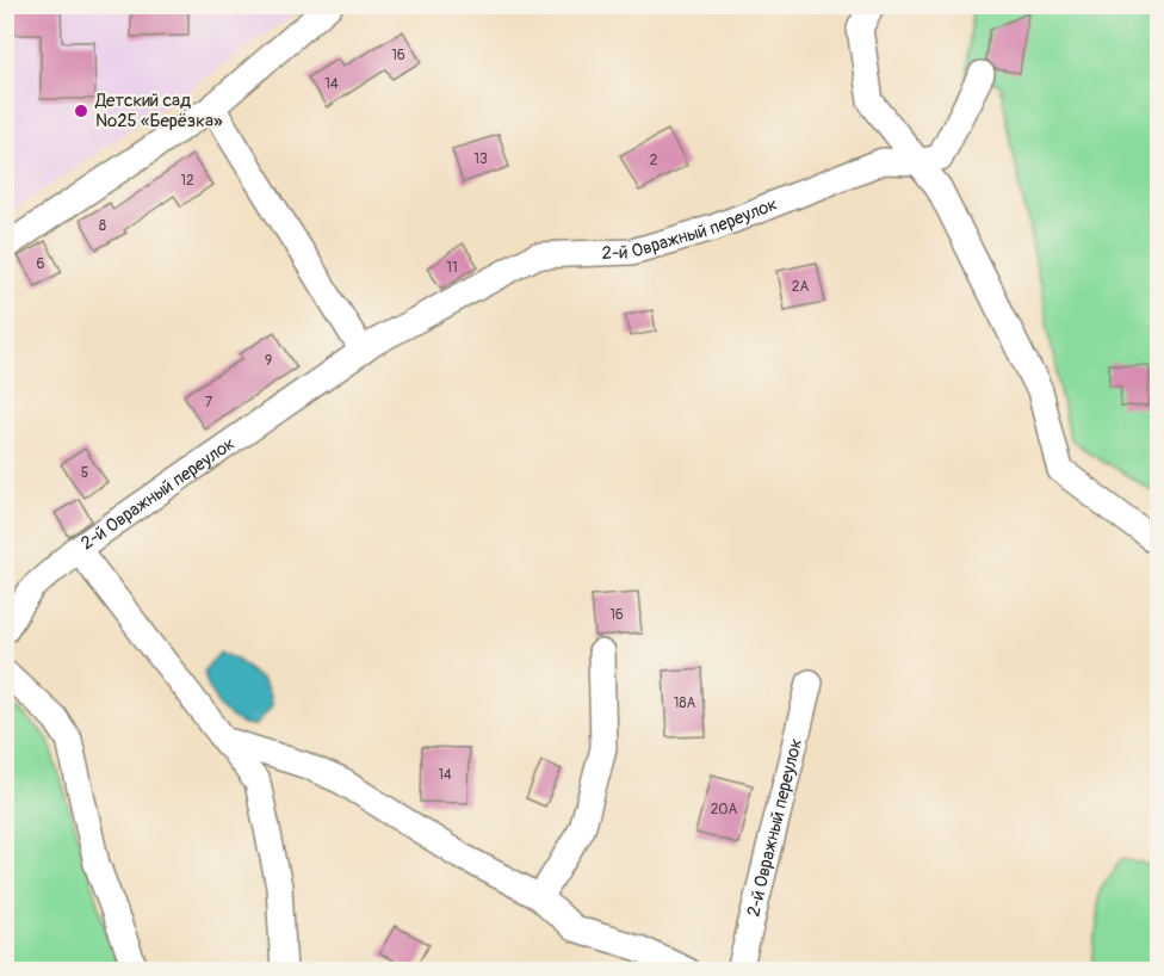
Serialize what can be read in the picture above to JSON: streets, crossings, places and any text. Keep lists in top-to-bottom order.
{
  "streets": {
    "street": ["2-й Овражный переулок"]
  },
  "places": ["Детский сад №25 «Берёзка»"],
  "house_numbers": [
    "16",
    "14",
    "13",
    "2",
    "12",
    "8",
    "6",
    "11",
    "2А",
    "9",
    "7",
    "5",
    "16",
    "18А",
    "14",
    "20А"
  ]
}
